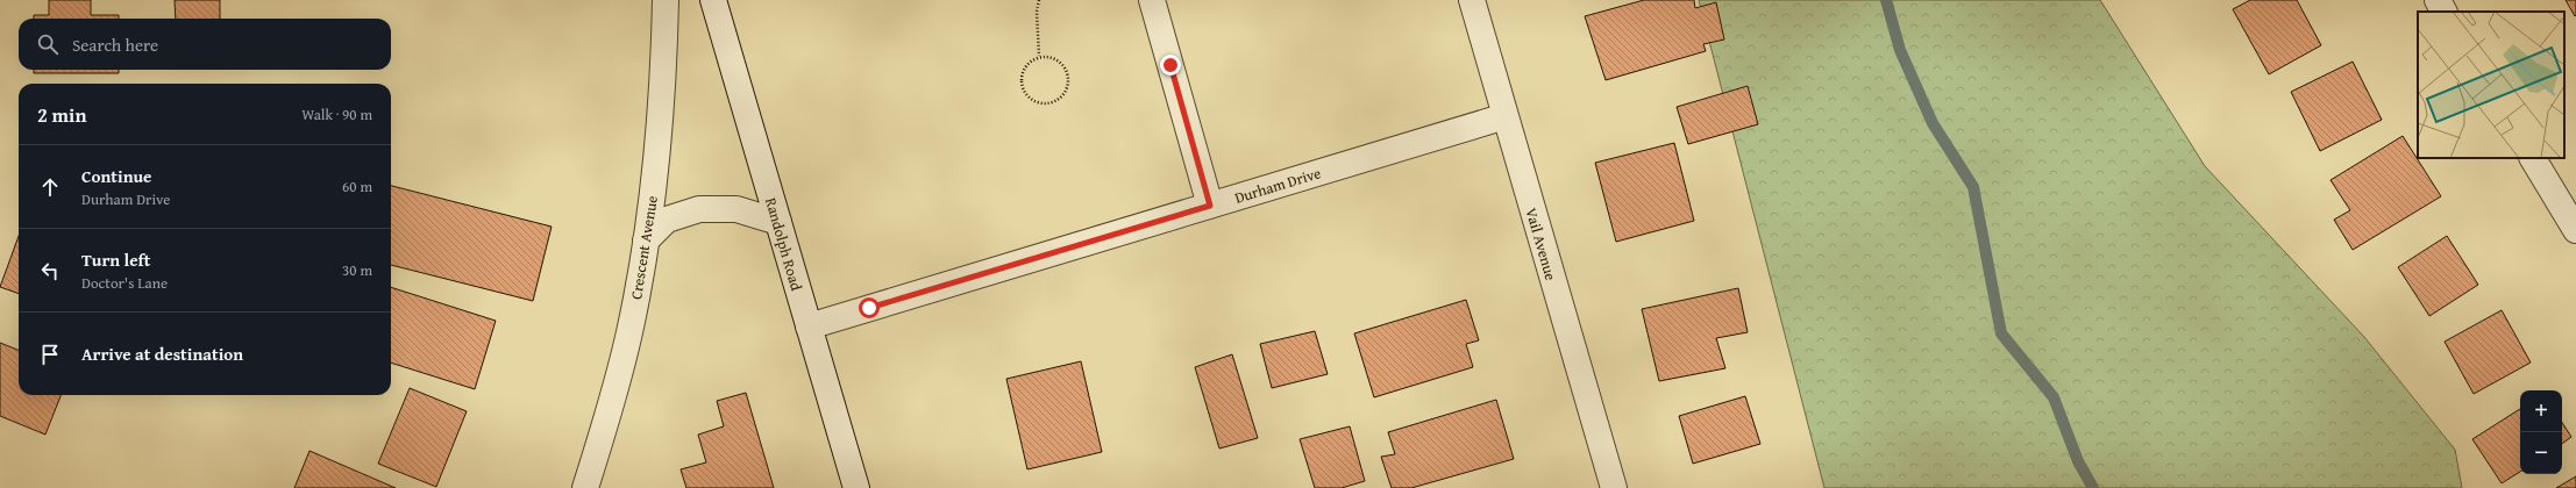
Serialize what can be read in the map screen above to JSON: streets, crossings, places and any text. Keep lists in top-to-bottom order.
{
  "streets": {
    "street": [
      "Durham Drive",
      "Randolph Road",
      "Vail Avenue",
      "Crescent Avenue"
    ]
  },
  "crossings": [
    ["Durham Drive", "Randolph Road"],
    ["Durham Drive", "Vail Avenue"]
  ],
  "page": {
    "search": "Search here",
    "heading": ["2 min", "Walk · 90 m"],
    "list": [
      ["Continue", "Durham Drive", "60 m"],
      ["Turn left", "Doctor's Lane", "30 m"],
      "Arrive at destination"
    ],
    "map_buttons": ["+", "−"]
  }
}
